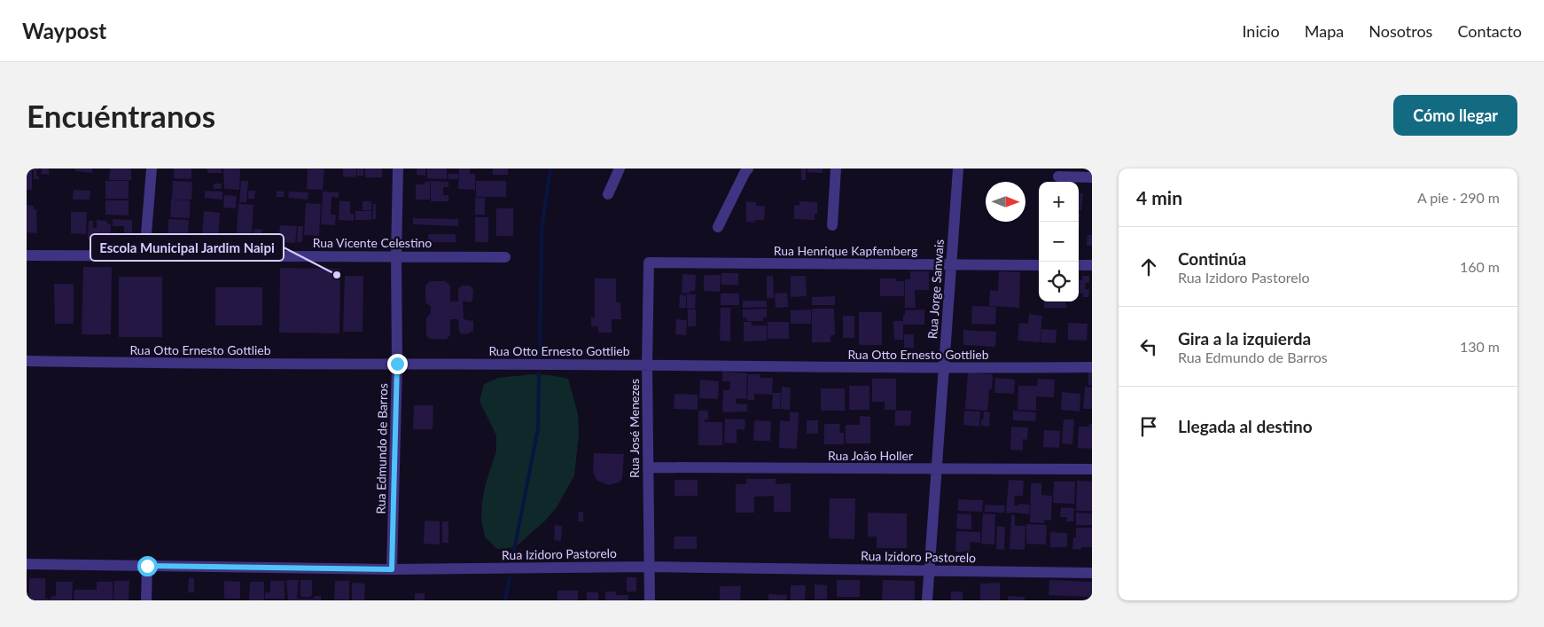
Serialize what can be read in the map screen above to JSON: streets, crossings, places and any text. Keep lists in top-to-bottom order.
{
  "streets": {
    "street": [
      "Rua Vicente Celestino",
      "Rua Henrique Kapfemberg",
      "Rua Jorge Sanwais",
      "Rua Otto Ernesto Gottlieb",
      "Rua José Menezes",
      "Rua Edmundo de Barros",
      "Rua João Holler",
      "Rua Izidoro Pastorelo"
    ]
  },
  "crossings": [
    ["Rua Vicente Celestino", "Rua Edmundo de Barros"],
    ["Rua Henrique Kapfemberg", "Rua Jorge Sanwais"],
    ["Rua Henrique Kapfemberg", "Rua José Menezes"],
    ["Rua Jorge Sanwais", "Rua Otto Ernesto Gottlieb"],
    ["Rua Jorge Sanwais", "Rua João Holler"],
    ["Rua Jorge Sanwais", "Rua Izidoro Pastorelo"],
    ["Rua Otto Ernesto Gottlieb", "Rua José Menezes"],
    ["Rua Otto Ernesto Gottlieb", "Rua Edmundo de Barros"],
    ["Rua José Menezes", "Rua João Holler"],
    ["Rua José Menezes", "Rua Izidoro Pastorelo"],
    ["Rua Edmundo de Barros", "Rua Izidoro Pastorelo"]
  ],
  "places": ["Escola Municipal Jardim Naipi"],
  "north": "right",
  "page": {
    "header": "Waypost",
    "nav": [
      "Inicio",
      "Mapa",
      "Nosotros",
      "Contacto"
    ],
    "buttons": "Cómo llegar",
    "title": "Encuéntranos",
    "heading": ["4 min", "A pie · 290 m"],
    "map_buttons": ["+", "−"],
    "list": [
      ["Continúa", "Rua Izidoro Pastorelo", "160 m"],
      ["Gira a la izquierda", "Rua Edmundo de Barros", "130 m"],
      "Llegada al destino"
    ]
  }
}
